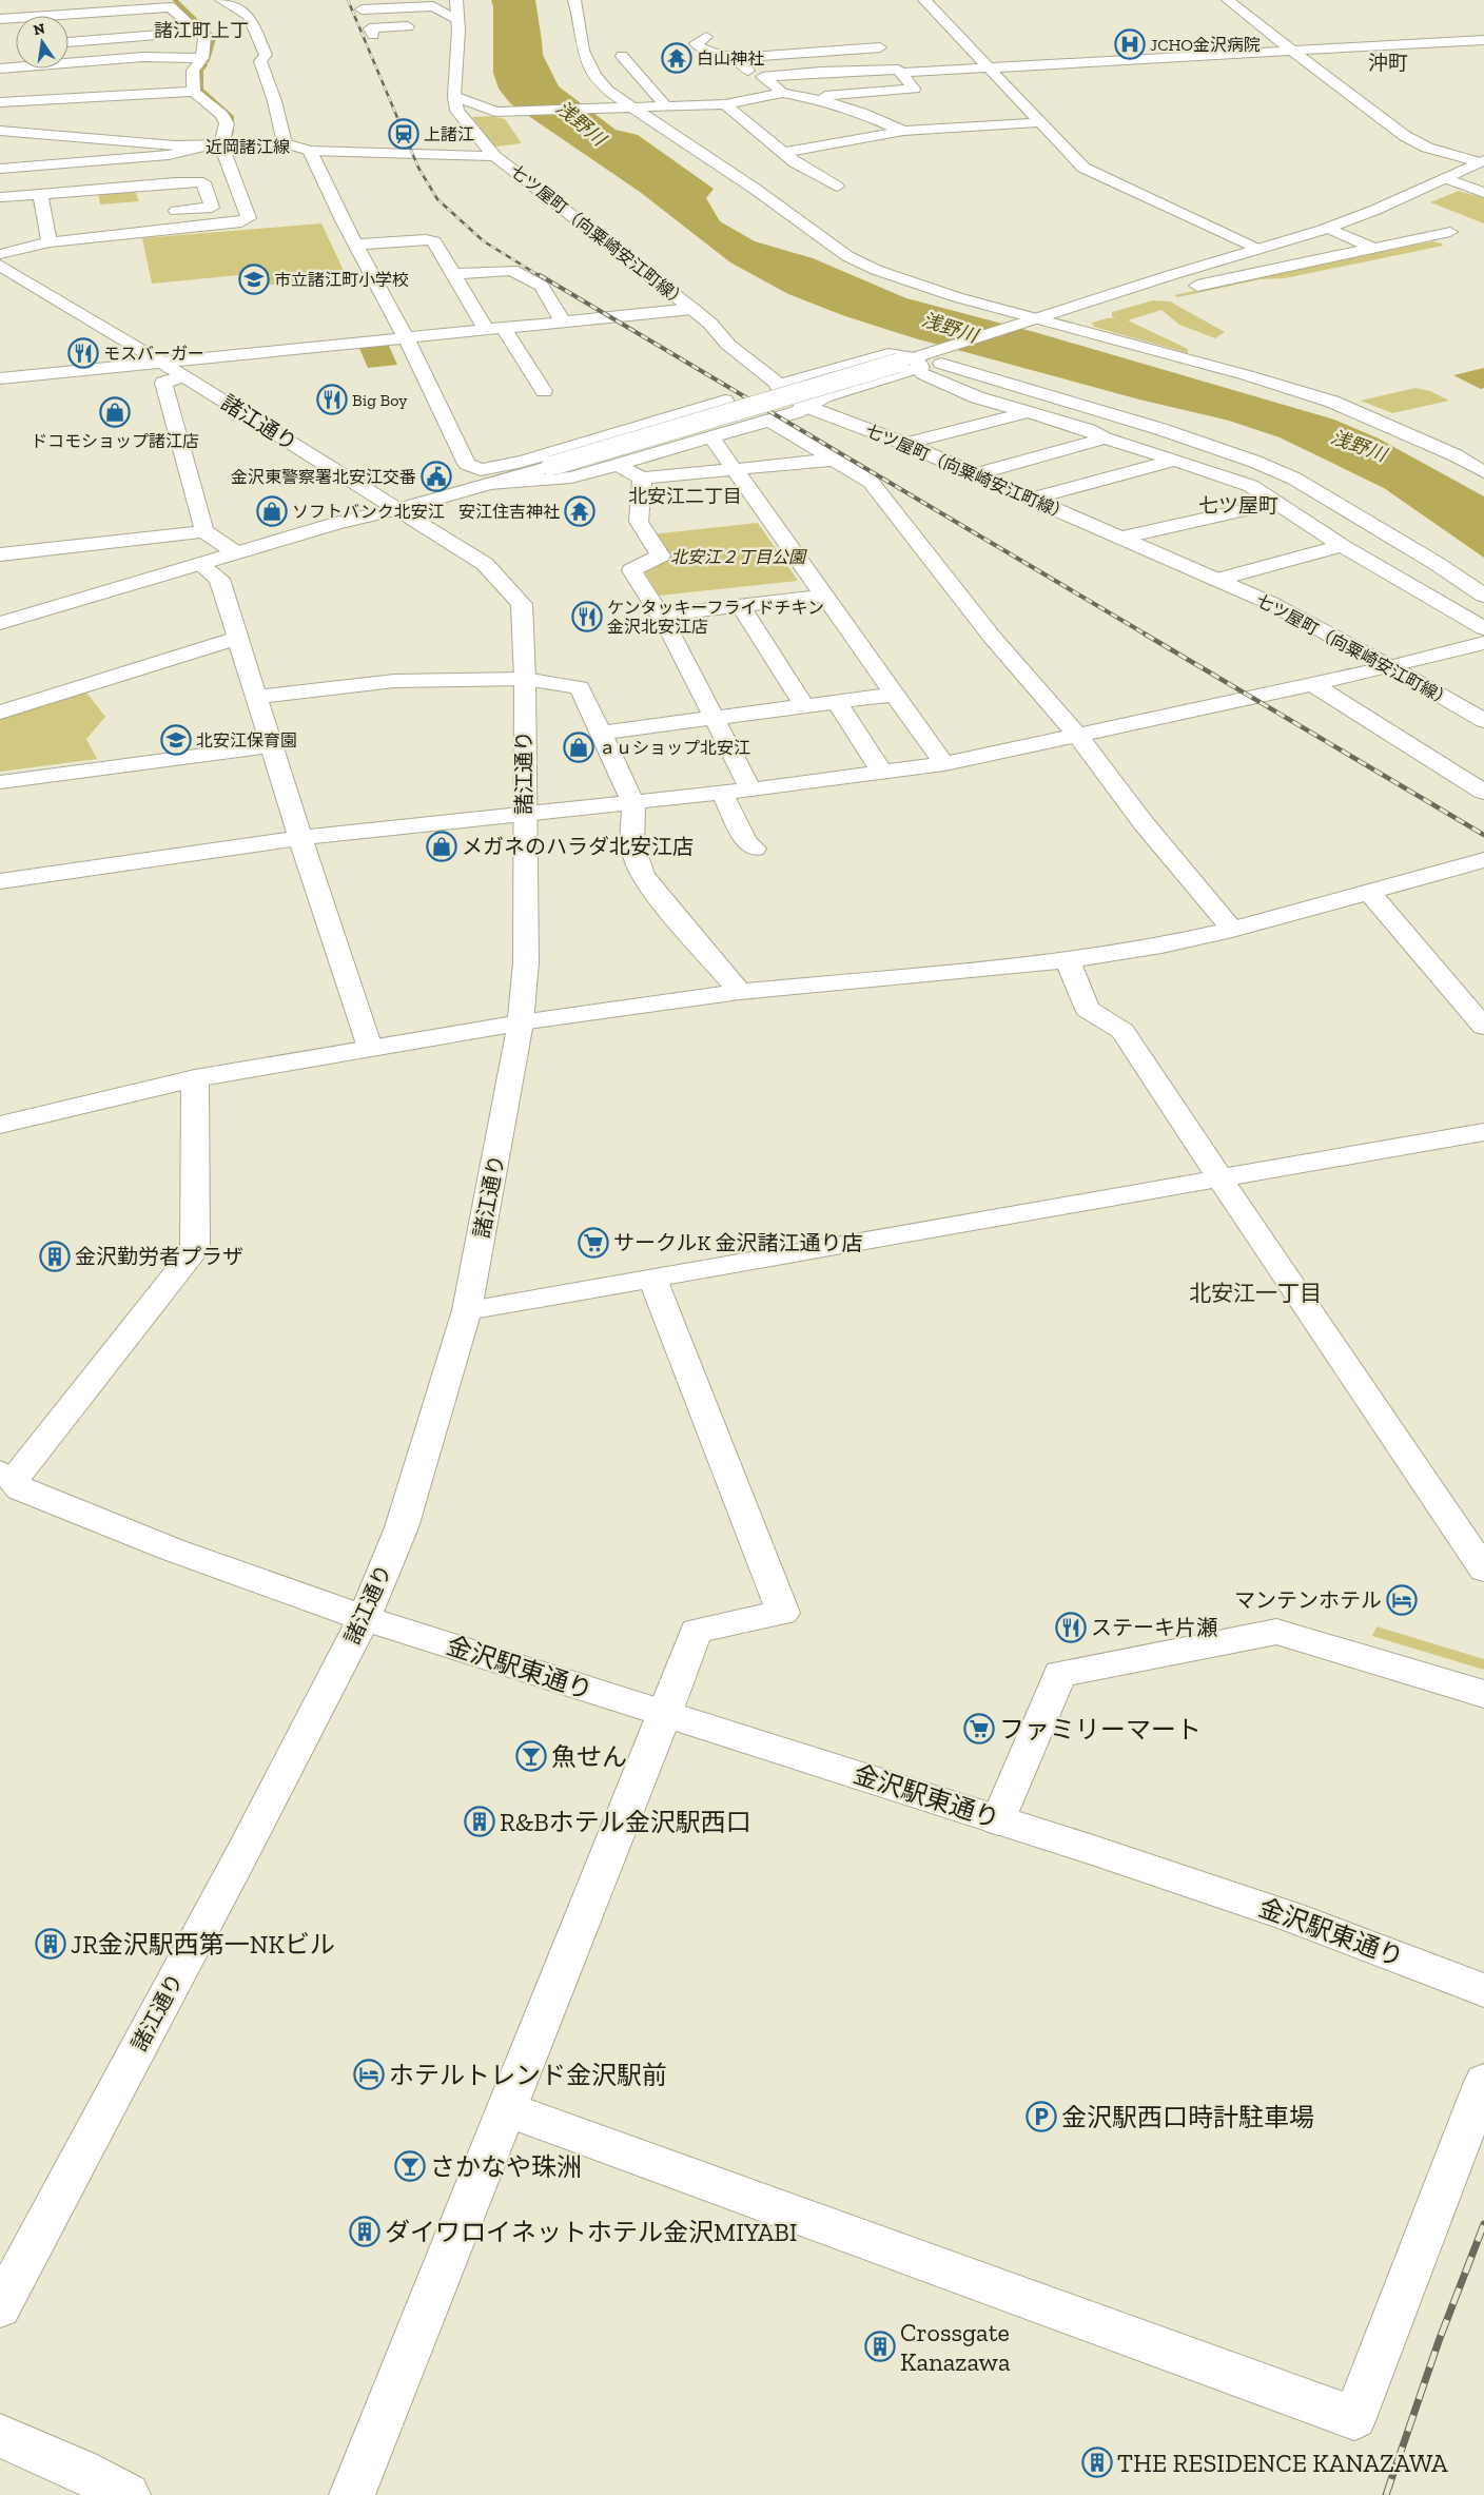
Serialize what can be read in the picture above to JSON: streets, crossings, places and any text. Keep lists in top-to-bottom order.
{
  "streets": {
    "street": [
      "近岡諸江線",
      "七ツ屋町（向粟崎安江町線）",
      "諸江通り",
      "金沢駅東通り"
    ]
  },
  "crossings": [
    ["近岡諸江線", "七ツ屋町（向粟崎安江町線）"],
    ["諸江通り", "金沢駅東通り"]
  ],
  "districts": [
    "諸江町上丁",
    "沖町",
    "北安江二丁目",
    "七ツ屋町",
    "北安江一丁目"
  ],
  "water": ["浅野川"],
  "parks": ["北安江２丁目公園"],
  "places": {
    "hospital": ["JCHO金沢病院"],
    "temple": ["白山神社", "安江住吉神社"],
    "station": ["上諸江"],
    "school or university": ["市立諸江町小学校", "北安江保育園"],
    "restaurant": [
      "モスバーガー",
      "Big Boy",
      "ケンタッキーフライドチキン 金沢北安江店",
      "ステーキ片瀬"
    ],
    "shop": [
      "ドコモショップ諸江店",
      "ソフトバンク北安江",
      "ａｕショップ北安江",
      "メガネのハラダ北安江店"
    ],
    "public building": ["金沢東警察署北安江交番"],
    "supermarket": ["サークルK 金沢諸江通り店", "ファミリーマート"],
    "building": [
      "金沢勤労者プラザ",
      "R&Bホテル金沢駅西口",
      "JR金沢駅西第一NKビル",
      "ダイワロイネットホテル金沢MIYABI",
      "Crossgate Kanazawa",
      "THE RESIDENCE KANAZAWA"
    ],
    "hotel": ["マンテンホテル", "ホテルトレンド金沢駅前"],
    "bar": ["魚せん", "さかなや珠洲"],
    "parking": ["金沢駅西口時計駐車場"]
  },
  "north": "top"
}
